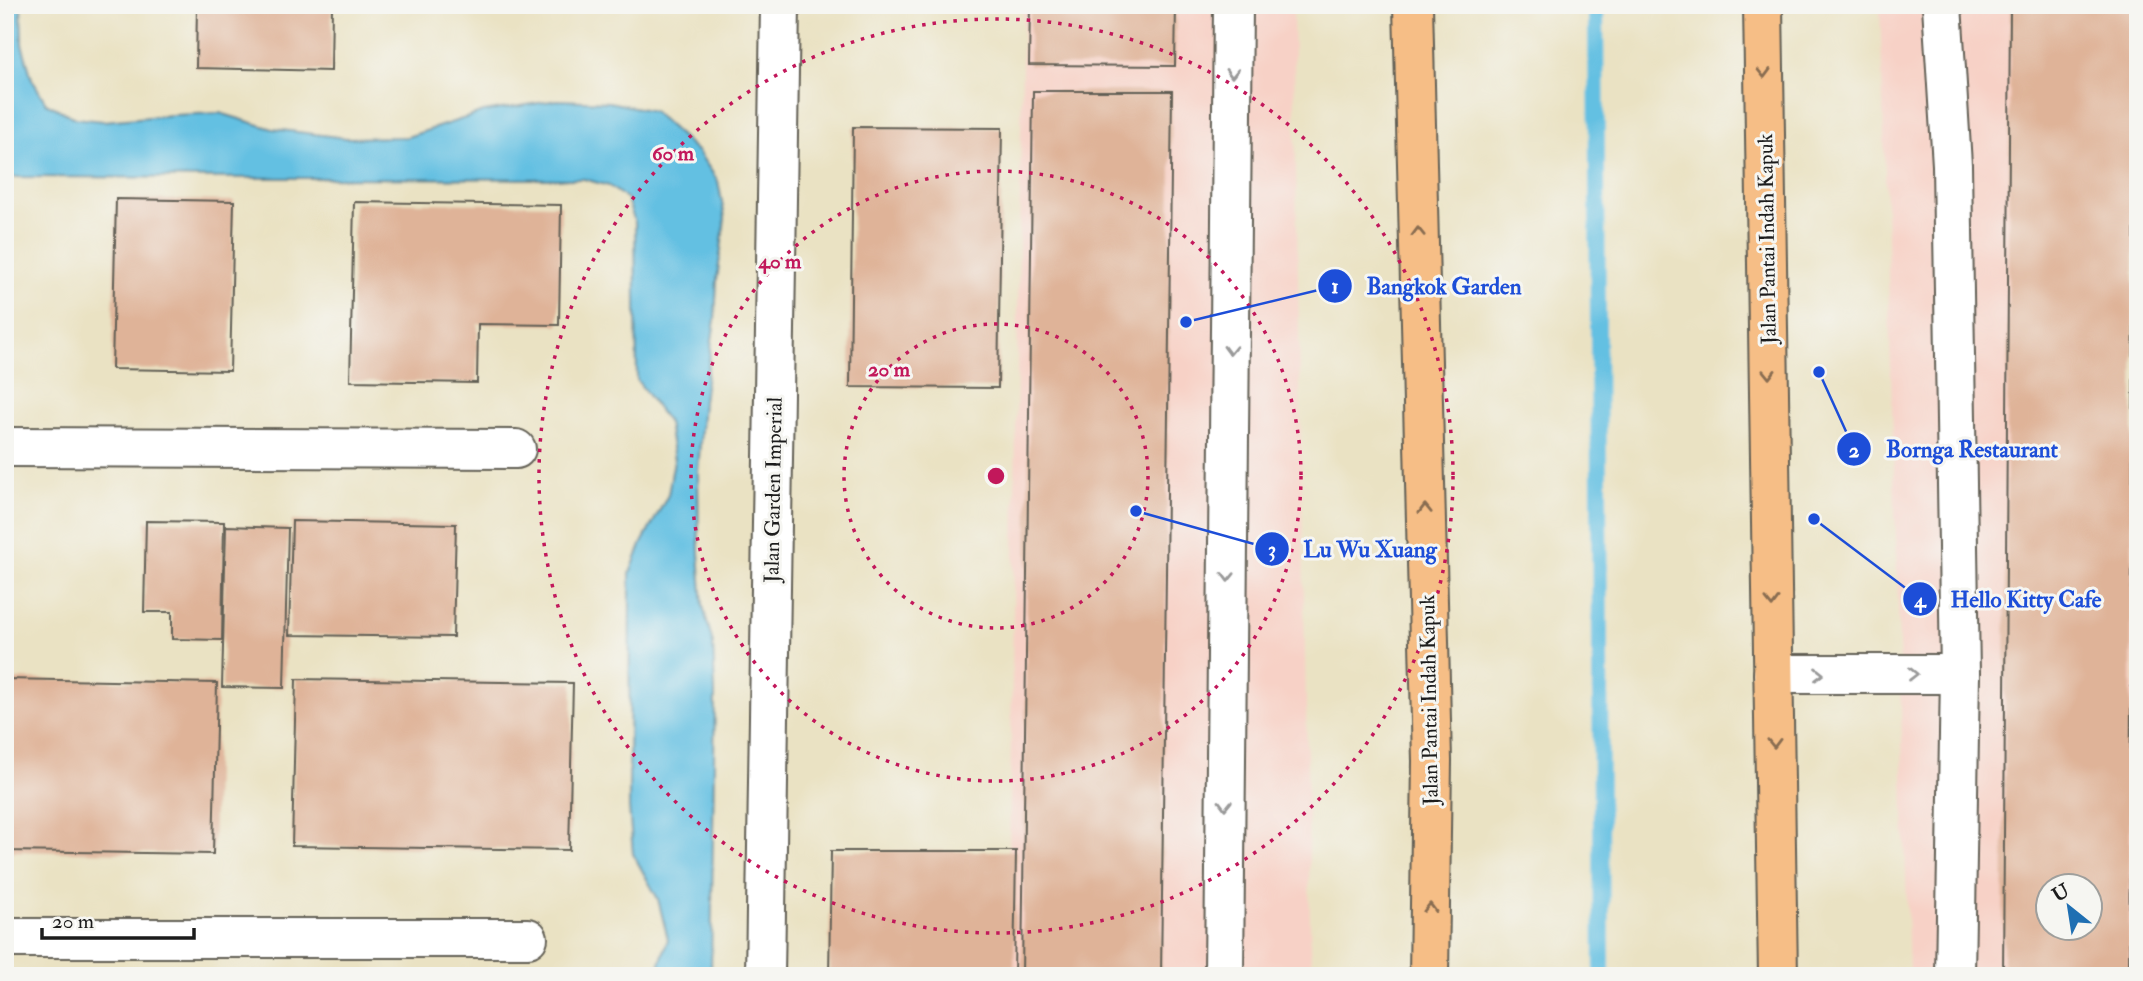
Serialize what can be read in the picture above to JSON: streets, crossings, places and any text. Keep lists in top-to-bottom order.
{
  "streets": {
    "main road": ["Jalan Pantai Indah Kapuk"],
    "street": ["Jalan Garden Imperial"]
  },
  "places": [
    "Bangkok Garden",
    "Bornga Restaurant",
    "Lu Wu Xuang",
    "Hello Kitty Cafe"
  ],
  "scale_bar": "20 m",
  "north": "top left",
  "rings": ["60 m", "40 m", "20 m"]
}
